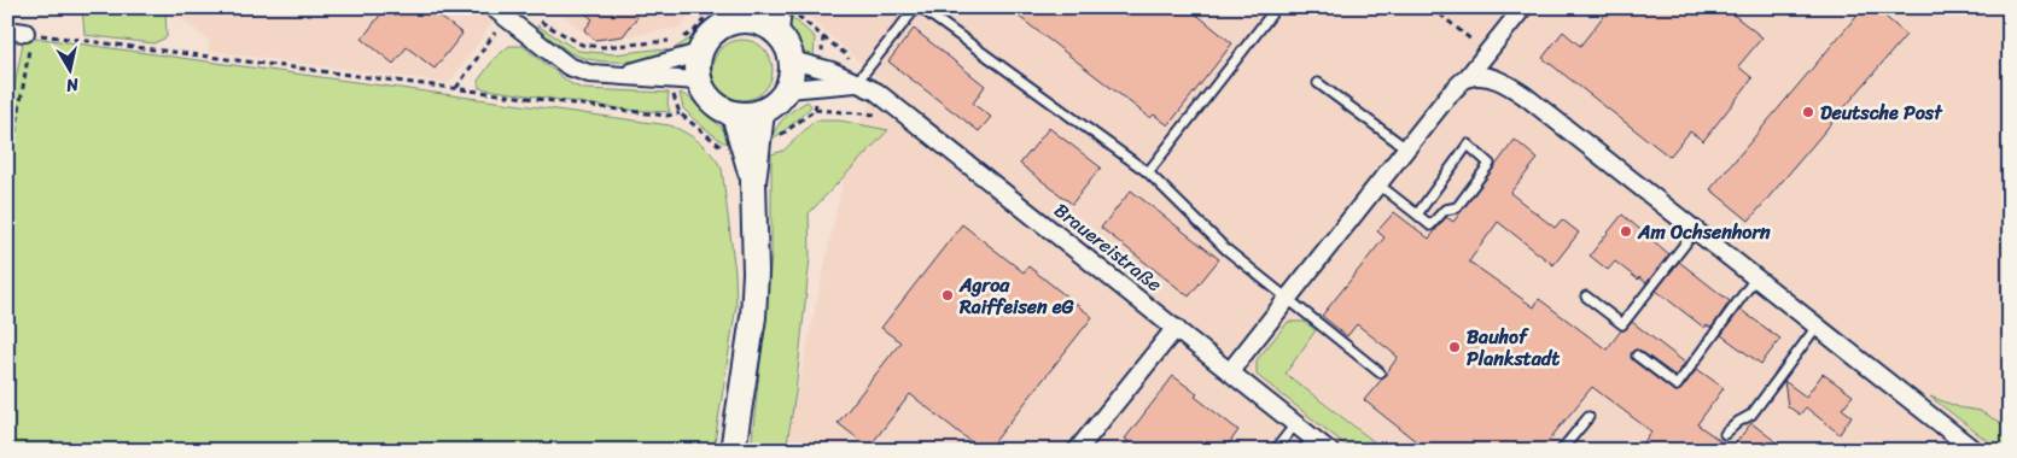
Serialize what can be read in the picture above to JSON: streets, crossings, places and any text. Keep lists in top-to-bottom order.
{
  "streets": {
    "street": ["Brauereistraße"]
  },
  "places": [
    "Deutsche Post",
    "Am Ochsenhorn",
    "Agroa Raiffeisen eG",
    "Bauhof Plankstadt"
  ],
  "north": "bottom"
}
